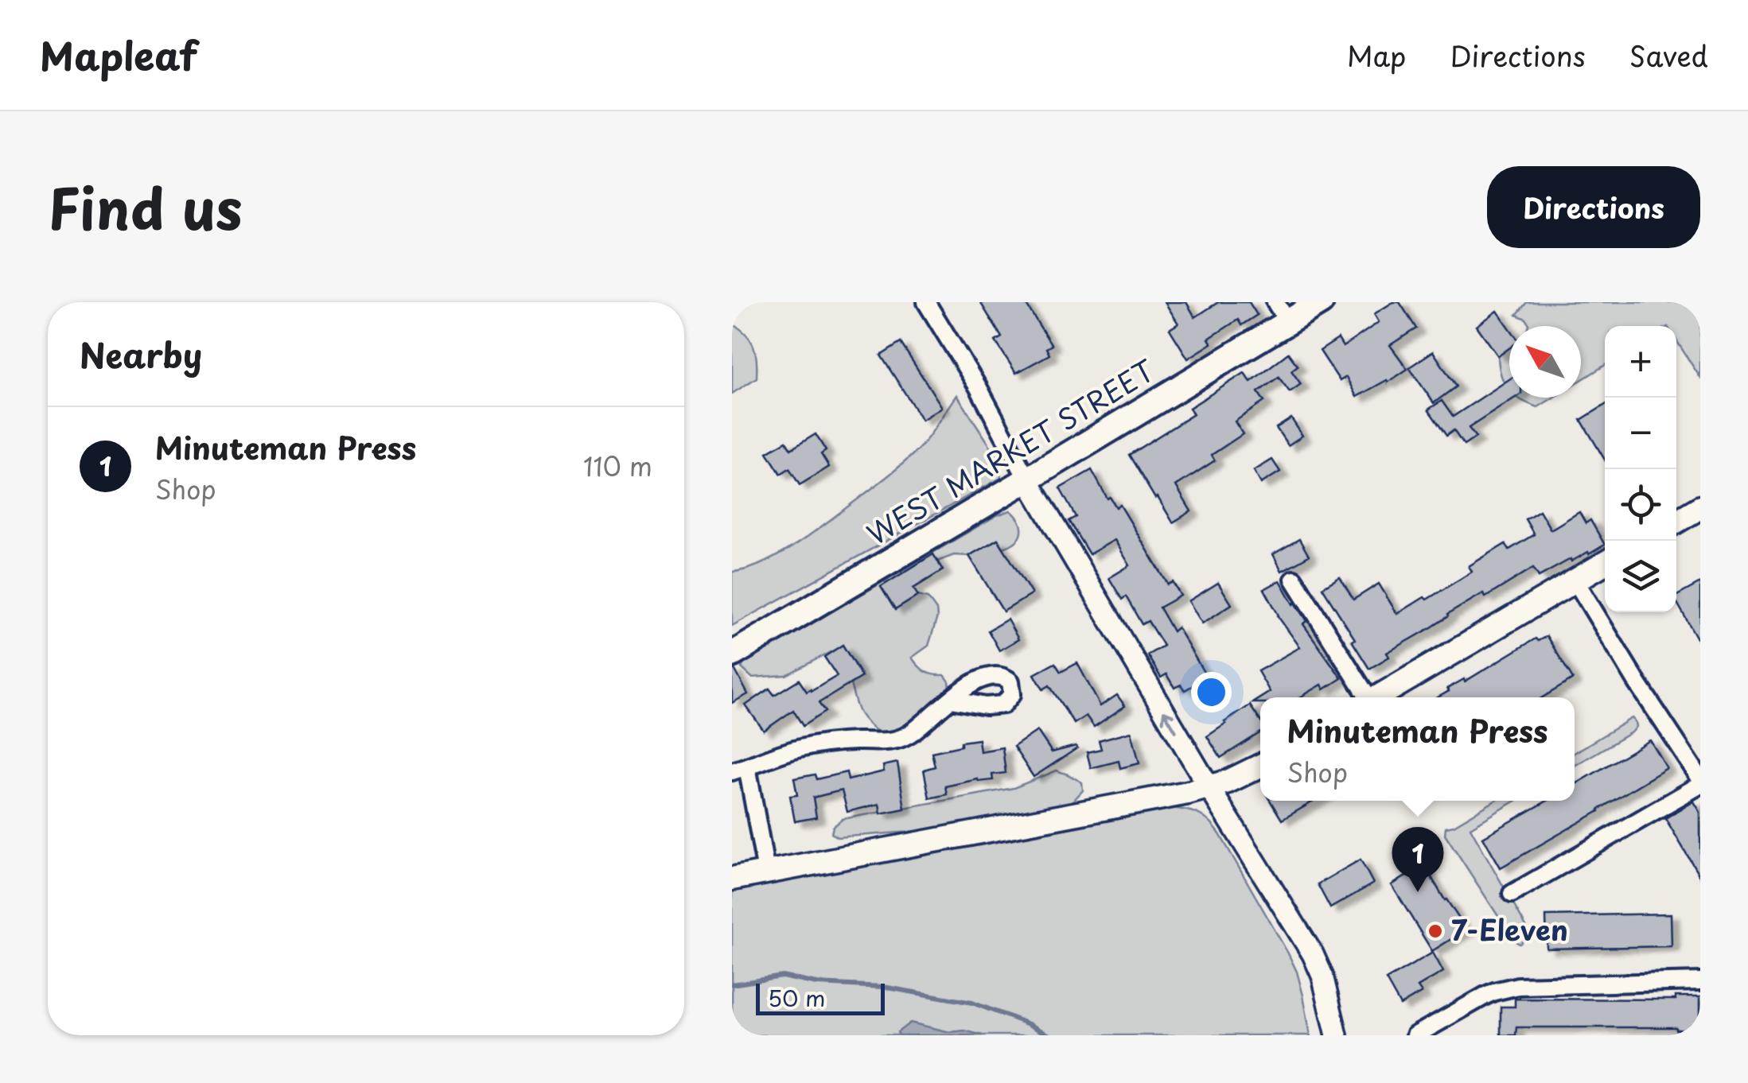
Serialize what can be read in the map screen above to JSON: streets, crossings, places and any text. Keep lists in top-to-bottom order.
{
  "streets": {
    "main road": ["WEST MARKET STREET"]
  },
  "places": ["7-Eleven"],
  "scale_bar": "50 m",
  "north": "top left",
  "page": {
    "header": "Mapleaf",
    "nav": ["Map", "Directions", "Saved"],
    "title": "Find us",
    "buttons": "Directions",
    "heading": "Nearby",
    "map_buttons": ["+", "−"],
    "list": [
      {
        "mark": "1",
        "name": "Minuteman Press",
        "note": "Shop",
        "value": "110 m"
      }
    ],
    "popup": ["Minuteman Press", "Shop"],
    "pins": "1",
    "scale": "50 m"
  }
}
